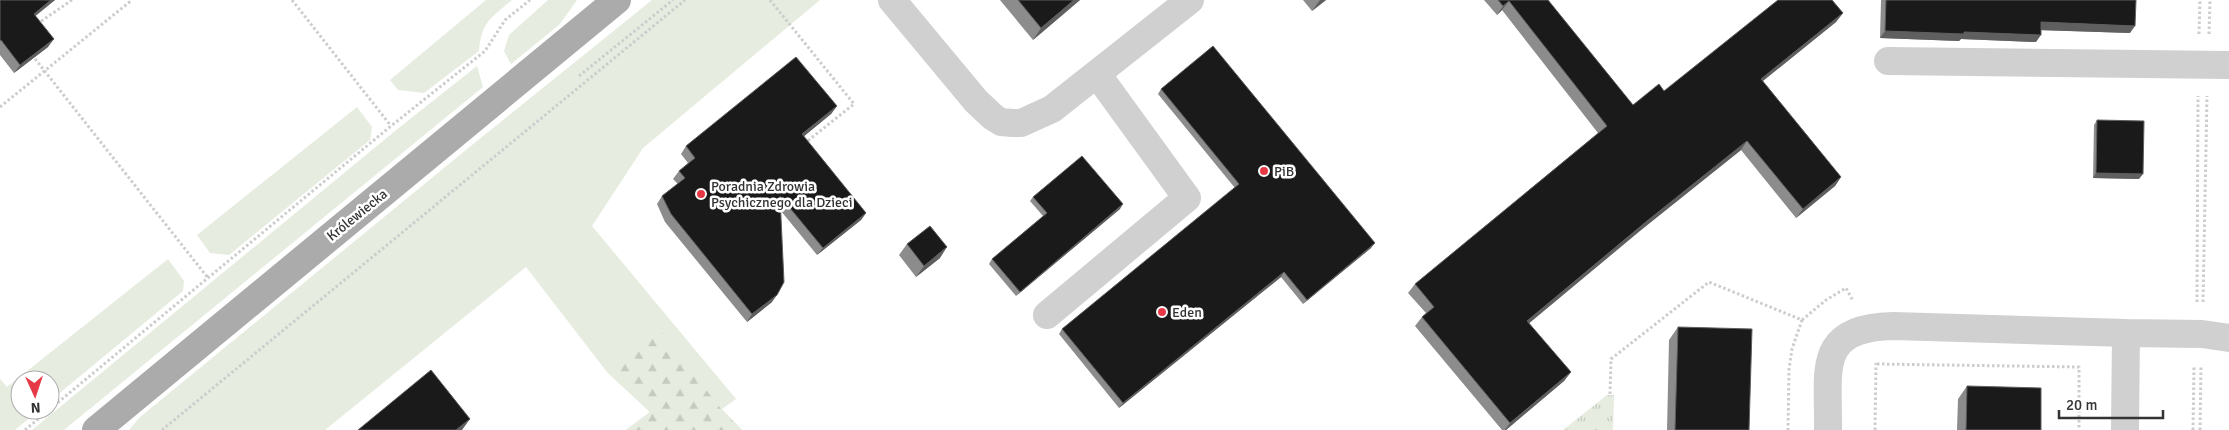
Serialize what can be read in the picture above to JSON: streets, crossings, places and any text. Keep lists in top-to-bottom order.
{
  "streets": {
    "main road": ["Królewiecka"]
  },
  "places": ["PiB", "Poradnia Zdrowia Psychicznego dla Dzieci", "Eden"],
  "scale_bar": "20 m",
  "north": "bottom"
}
